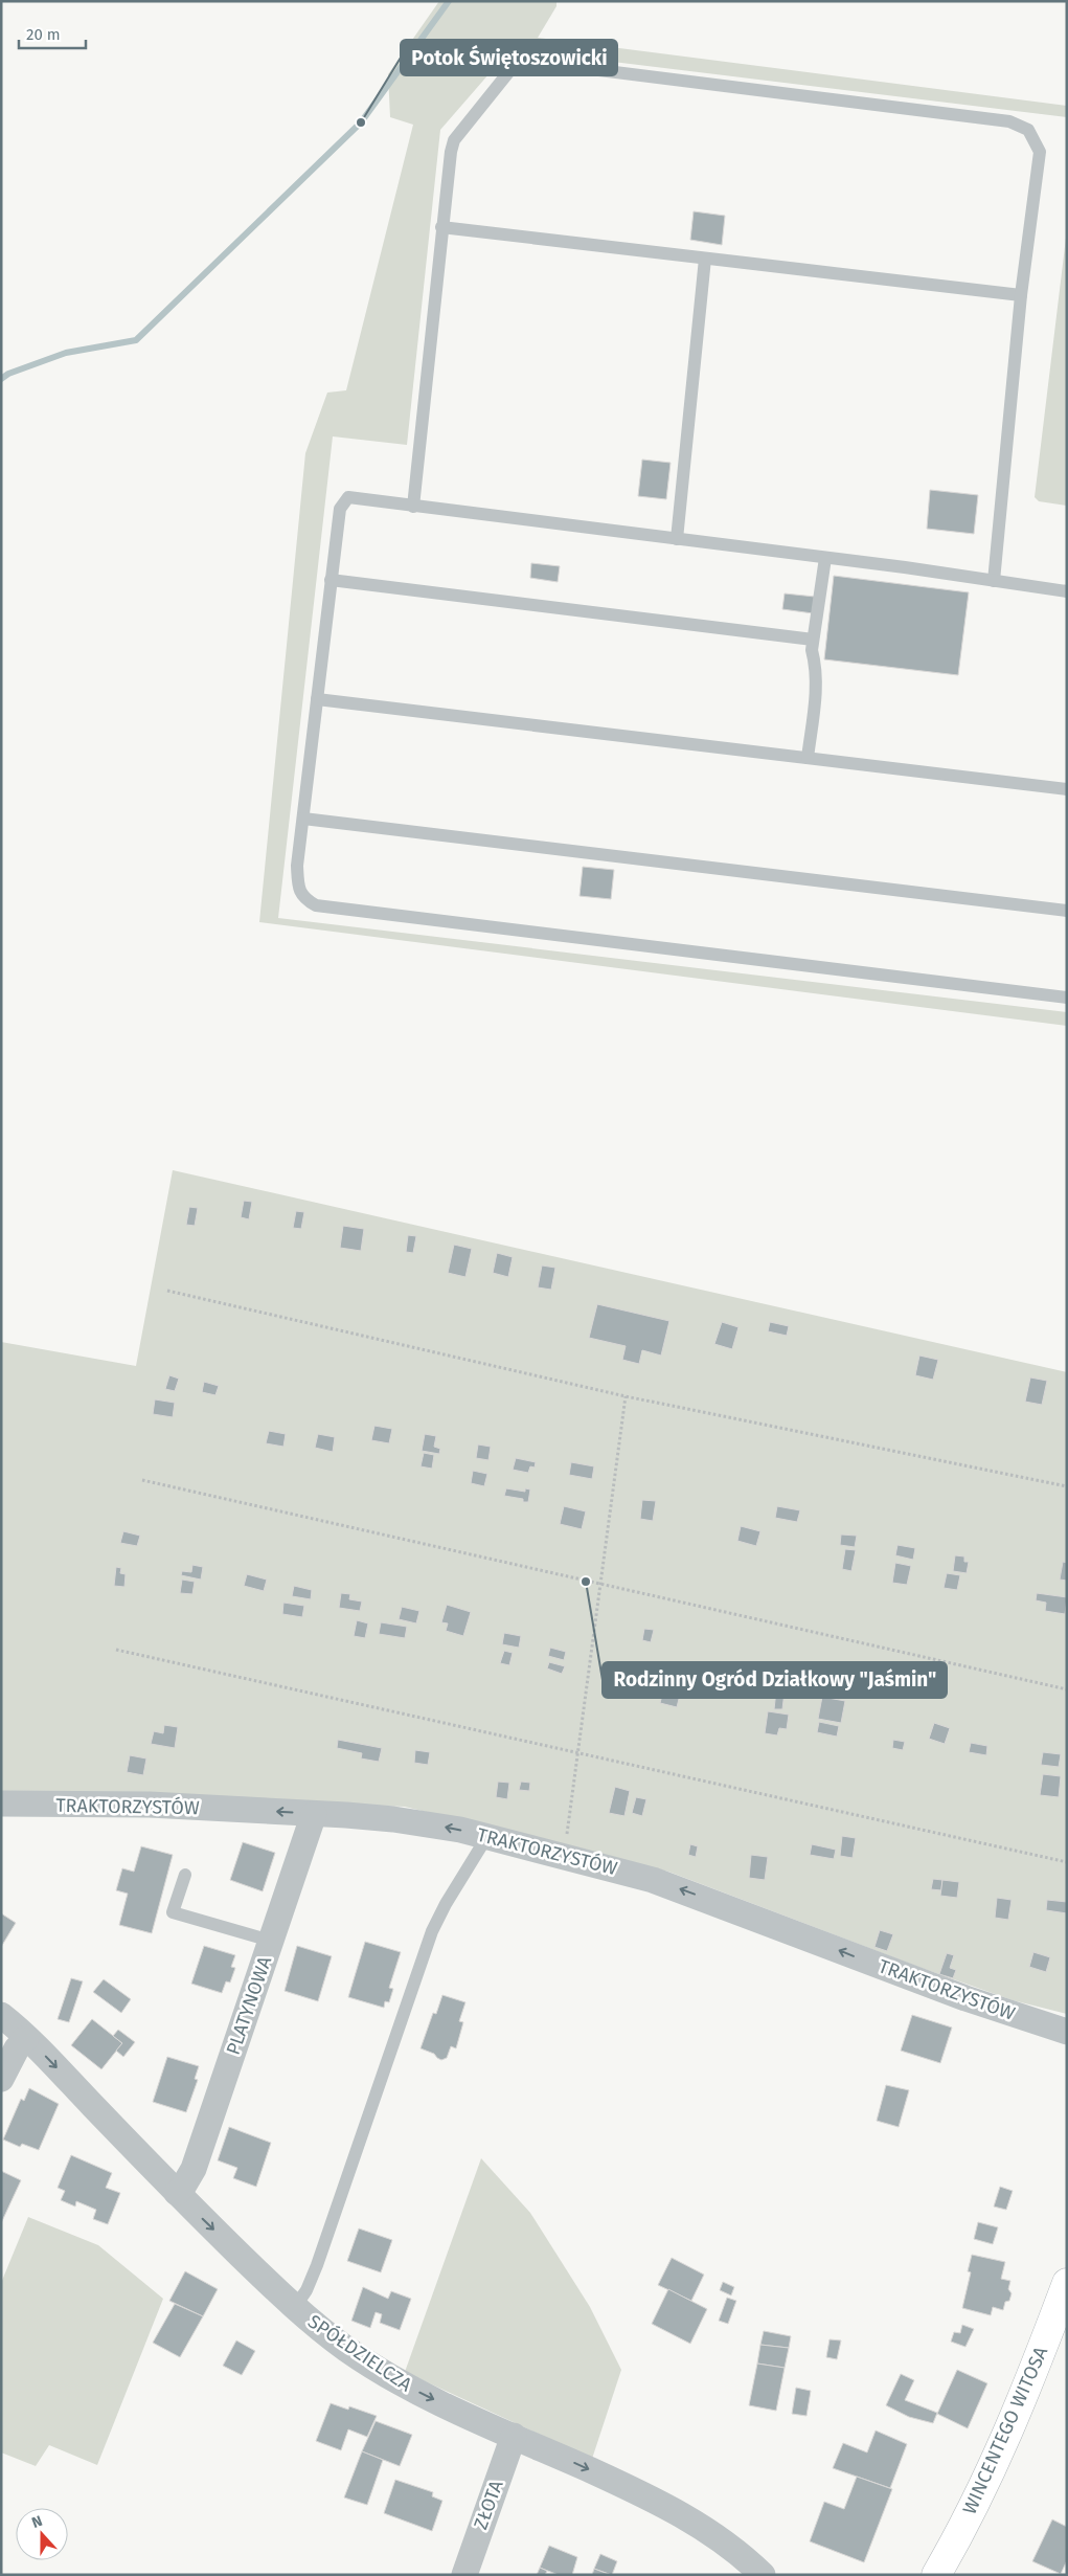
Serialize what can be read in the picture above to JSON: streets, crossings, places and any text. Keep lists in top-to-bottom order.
{
  "streets": {
    "main road": ["WINCENTEGO WITOSA"],
    "street": [
      "TRAKTORZYSTÓW",
      "PLATYNOWA",
      "SPÓŁDZIELCZA",
      "ZŁOTA"
    ]
  },
  "crossings": [
    ["TRAKTORZYSTÓW", "PLATYNOWA"],
    ["PLATYNOWA", "SPÓŁDZIELCZA"],
    ["SPÓŁDZIELCZA", "ZŁOTA"]
  ],
  "one_way": ["TRAKTORZYSTÓW", "SPÓŁDZIELCZA"],
  "places": ["Potok Świętoszowicki", "Rodzinny Ogród Działkowy \"Jaśmin\""],
  "scale_bar": "20 m",
  "north": "top"
}
